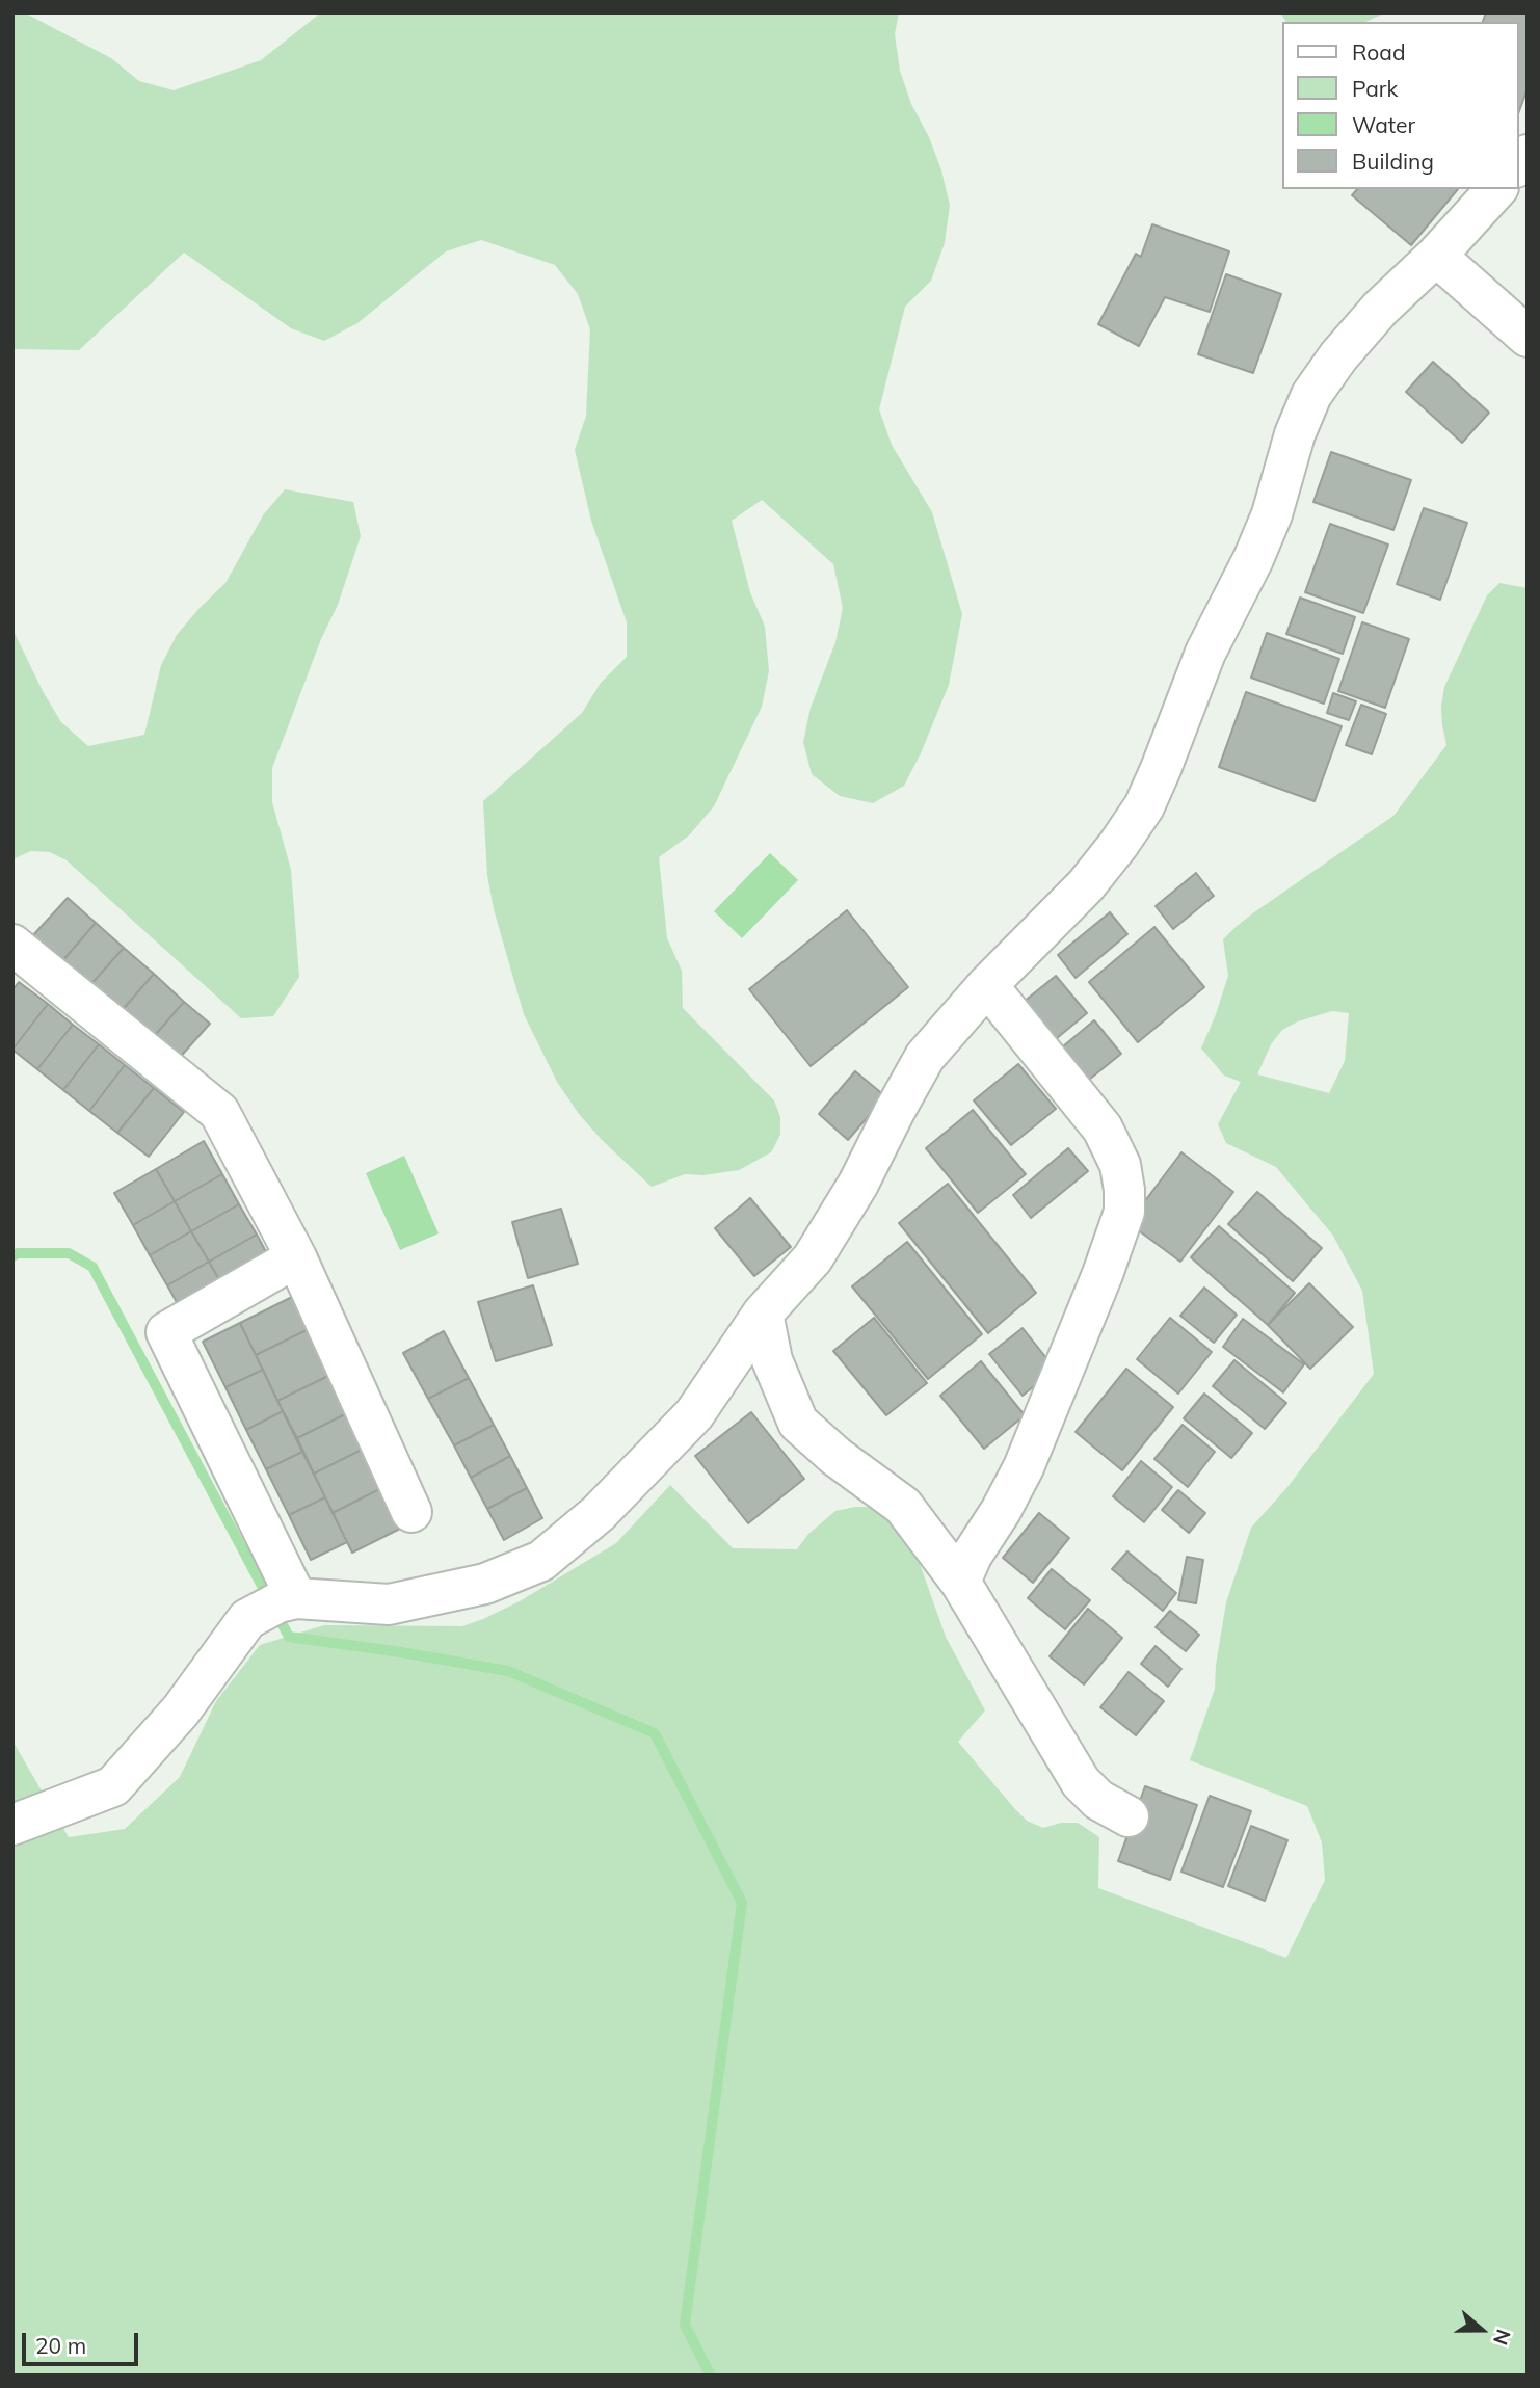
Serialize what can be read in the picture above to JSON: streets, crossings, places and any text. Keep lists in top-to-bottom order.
{
  "legend": [
    "Road",
    "Park",
    "Water",
    "Building"
  ],
  "scale_bar": "20 m",
  "north": "right"
}
